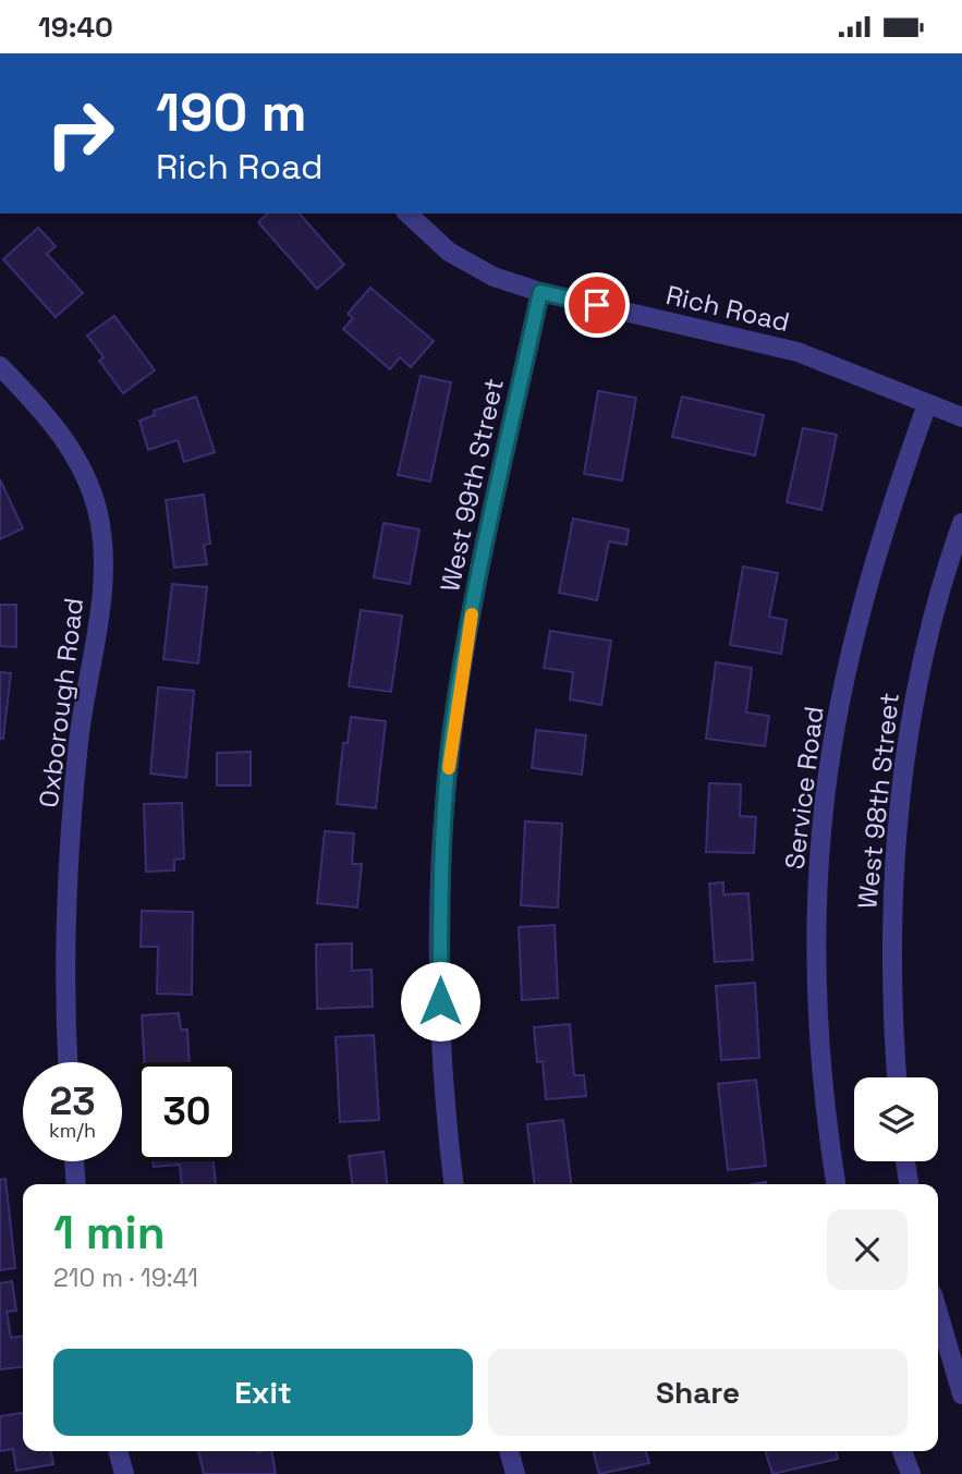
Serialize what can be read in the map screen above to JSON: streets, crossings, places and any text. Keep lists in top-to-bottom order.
{
  "streets": {
    "street": [
      "Rich Road",
      "West 99th Street",
      "Oxborough Road",
      "Service Road",
      "West 98th Street"
    ]
  },
  "crossings": [
    ["Rich Road", "West 99th Street"],
    ["Rich Road", "Service Road"]
  ],
  "page": {
    "status": "19:40",
    "turn": ["190 m", "Rich Road"],
    "speed": "23 km/h",
    "limit": "30",
    "heading": ["1 min", "210 m · 19:41"],
    "buttons": ["Exit", "Share"]
  }
}
